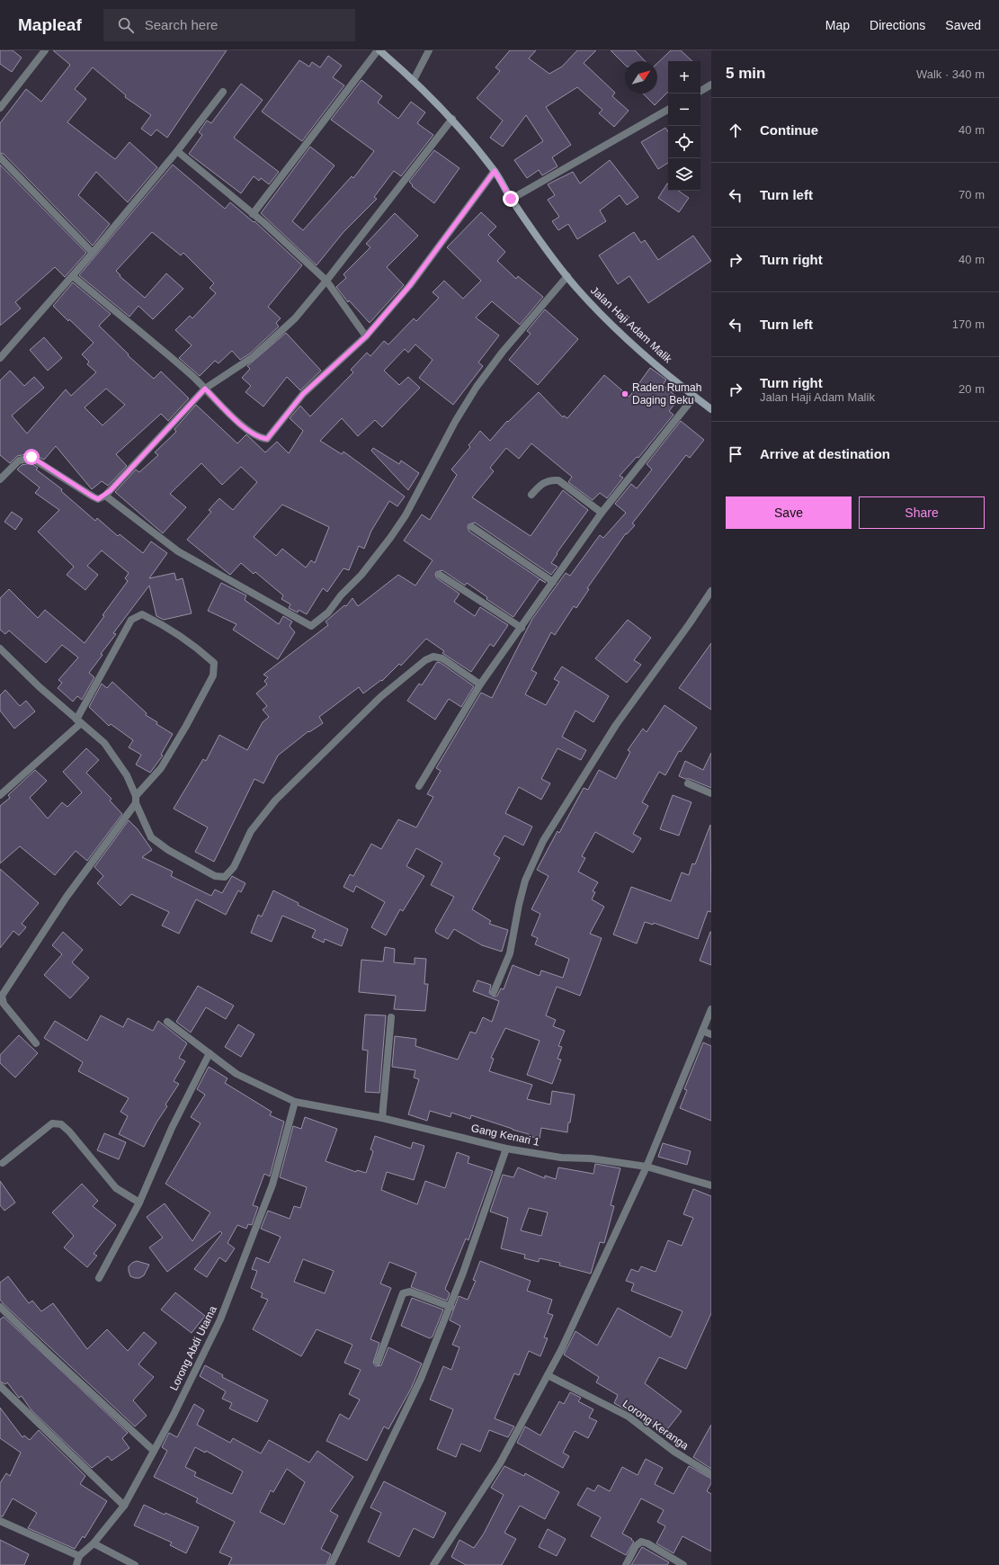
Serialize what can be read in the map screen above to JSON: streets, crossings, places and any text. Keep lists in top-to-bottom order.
{
  "streets": {
    "main road": ["Jalan Haji Adam Malik"],
    "street": ["Gang Kenari 1", "Lorong Abdi Utama", "Lorong Keranga"]
  },
  "crossings": [
    ["Gang Kenari 1", "Lorong Abdi Utama"]
  ],
  "places": ["Raden Rumah Daging Beku"],
  "north": "top right",
  "page": {
    "header": "Mapleaf",
    "search": "Search here",
    "nav": ["Map", "Directions", "Saved"],
    "heading": ["5 min", "Walk · 340 m"],
    "map_buttons": ["+", "−"],
    "list": [
      ["Continue", "40 m"],
      ["Turn left", "70 m"],
      ["Turn right", "40 m"],
      ["Turn left", "170 m"],
      ["Turn right", "Jalan Haji Adam Malik", "20 m"],
      "Arrive at destination"
    ],
    "buttons": ["Save", "Share"]
  }
}
